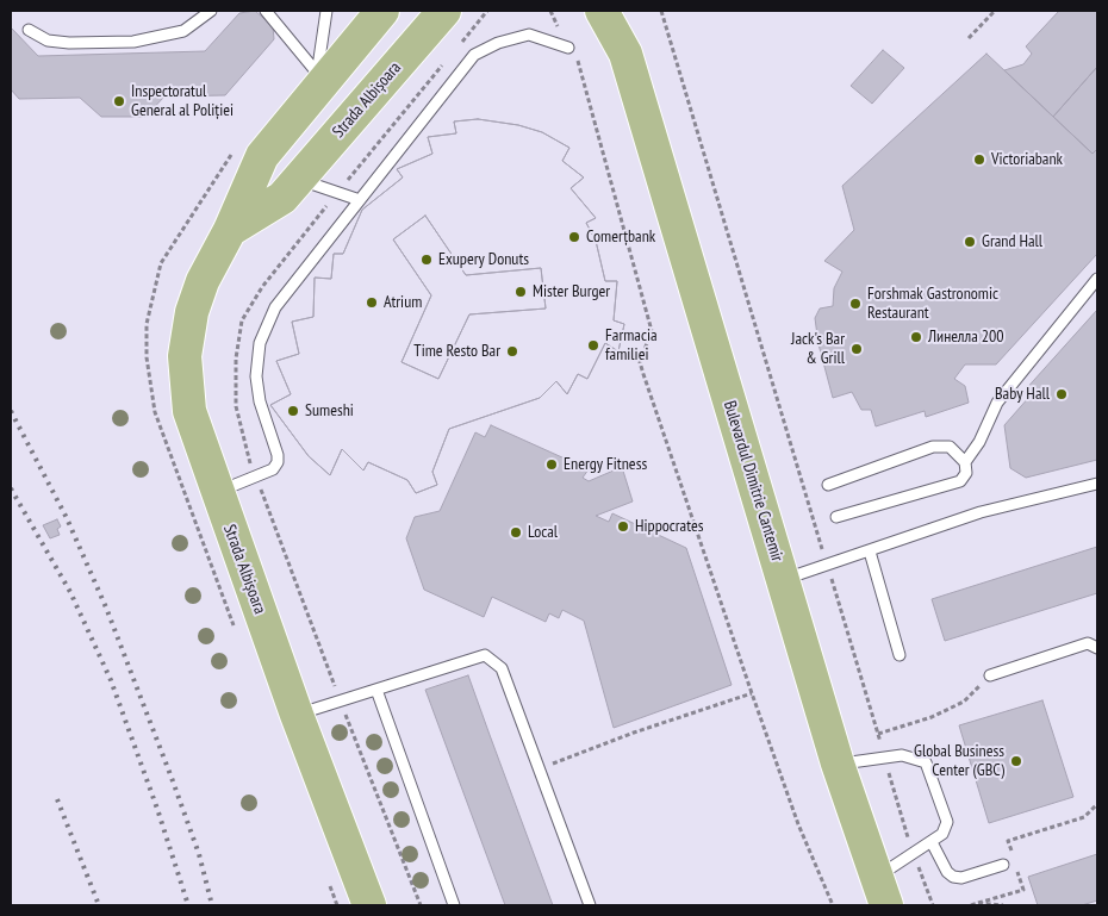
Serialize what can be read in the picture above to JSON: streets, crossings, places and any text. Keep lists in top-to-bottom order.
{
  "streets": {
    "main road": ["Strada Albișoara", "Bulevardul Dimitrie Cantemir"]
  },
  "places": [
    "Inspectoratul General al Poliției",
    "Victoriabank",
    "Comerțbank",
    "Grand Hall",
    "Exupery Donuts",
    "Mister Burger",
    "Atrium",
    "Forshmak Gastronomic Restaurant",
    "Линелла 200",
    "Farmacia familiei",
    "Jack's Bar & Grill",
    "Time Resto Bar",
    "Baby Hall",
    "Sumeshi",
    "Energy Fitness",
    "Hippocrates",
    "Local",
    "Global Business Center (GBC)"
  ]
}
